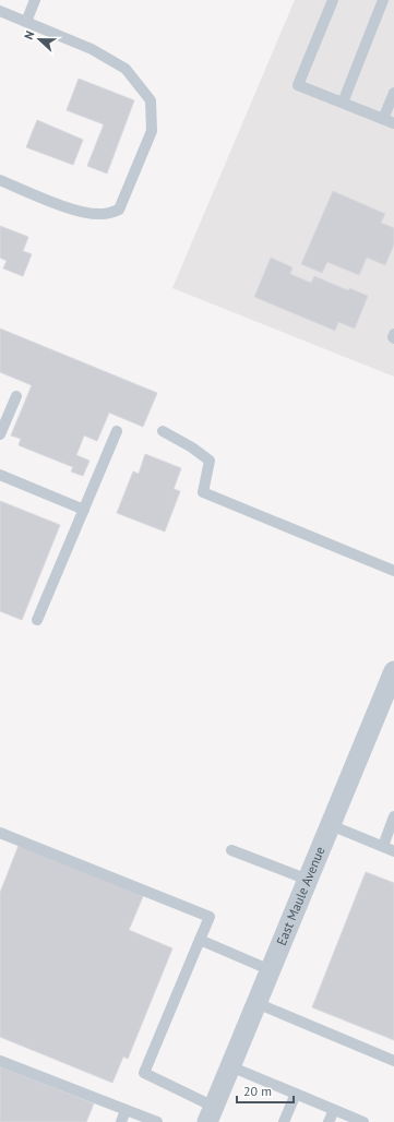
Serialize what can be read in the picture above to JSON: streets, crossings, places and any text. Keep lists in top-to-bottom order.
{
  "streets": {
    "street": ["East Maule Avenue"]
  },
  "scale_bar": "20 m",
  "north": "left"
}
